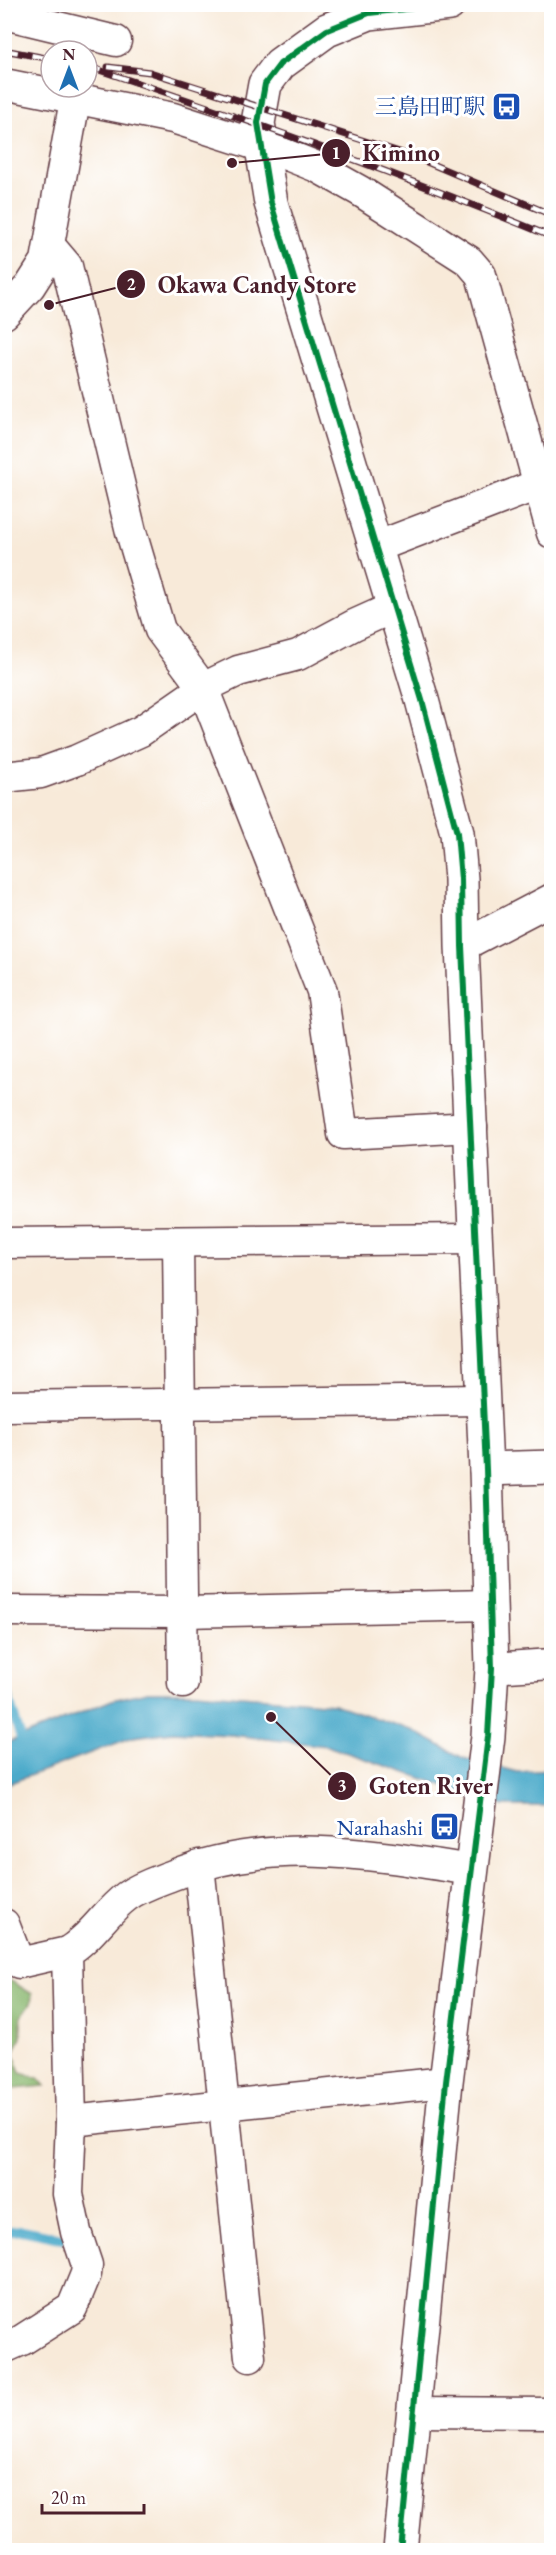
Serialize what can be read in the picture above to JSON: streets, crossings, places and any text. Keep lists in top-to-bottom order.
{
  "places": {
    "bus stop": ["三島田町駅", "Narahashi"],
    "other": ["Kimino", "Okawa Candy Store", "Goten River"]
  },
  "scale_bar": "20 m",
  "north": "top"
}
